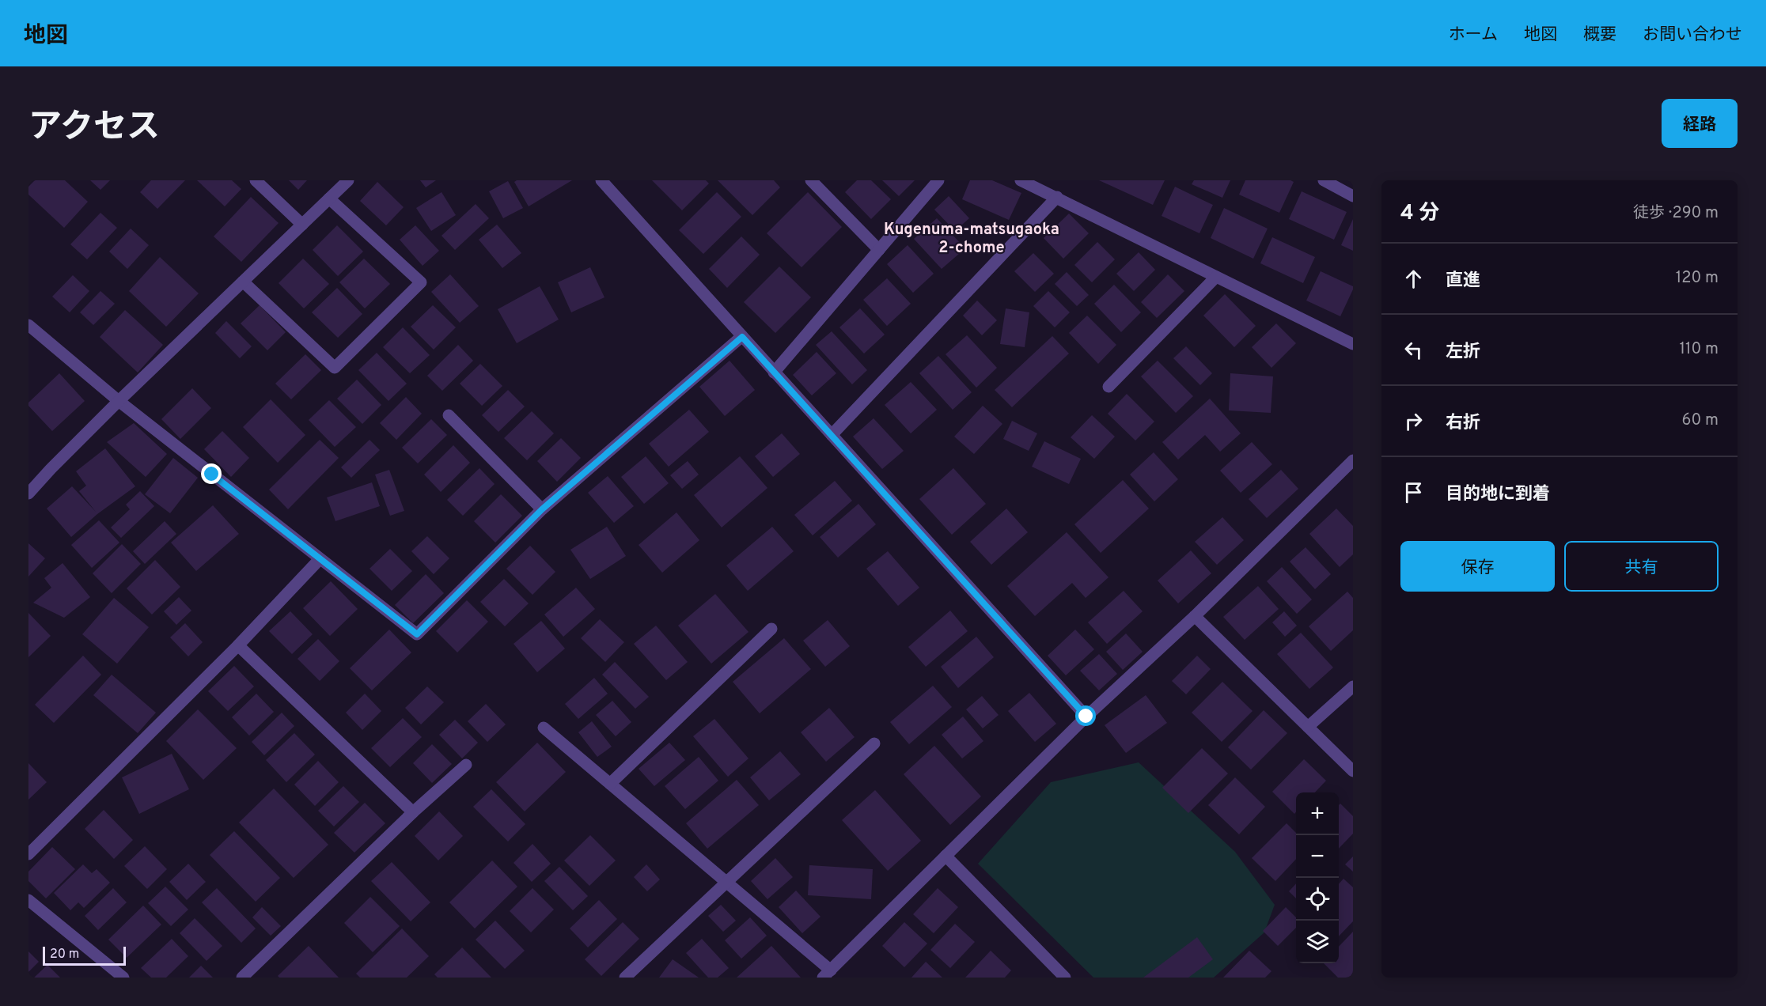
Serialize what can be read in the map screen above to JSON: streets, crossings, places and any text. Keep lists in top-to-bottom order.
{
  "districts": ["Kugenuma-matsugaoka 2-chome"],
  "scale_bar": "20 m",
  "page": {
    "header": "地図",
    "nav": [
      "ホーム",
      "地図",
      "概要",
      "お問い合わせ"
    ],
    "title": "アクセス",
    "buttons": [
      "経路",
      ["保存", "共有"]
    ],
    "heading": ["4 分", "徒歩 · 290 m"],
    "list": [
      ["直進", "120 m"],
      ["左折", "110 m"],
      ["右折", "60 m"],
      "目的地に到着"
    ],
    "map_buttons": ["+", "−"],
    "scale": "20 m"
  }
}
